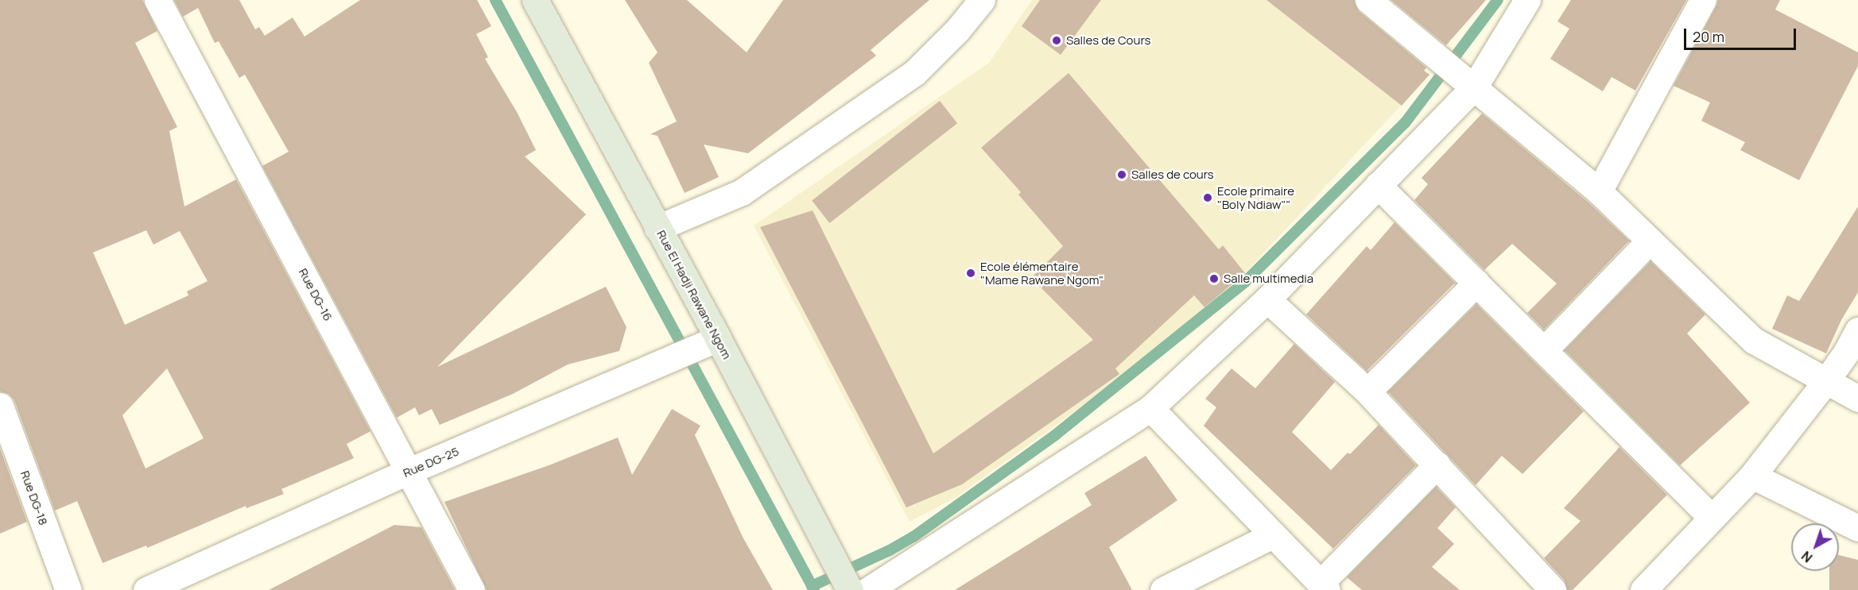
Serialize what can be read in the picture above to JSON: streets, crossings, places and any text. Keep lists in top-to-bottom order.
{
  "streets": {
    "street": [
      "Rue DG-16",
      "Rue El Hadji Rawane Ngom",
      "Rue DG-25",
      "Rue DG-18"
    ]
  },
  "crossings": [
    ["Rue DG-16", "Rue DG-25"],
    ["Rue El Hadji Rawane Ngom", "Rue DG-25"]
  ],
  "places": [
    "Salles de Cours",
    "Salles de cours",
    "Ecole primaire \"Boly Ndiaw\"\"",
    "Ecole élémentaire \"Mame Rawane Ngom\"",
    "Salle multimedia"
  ],
  "scale_bar": "20 m",
  "north": "bottom left"
}
